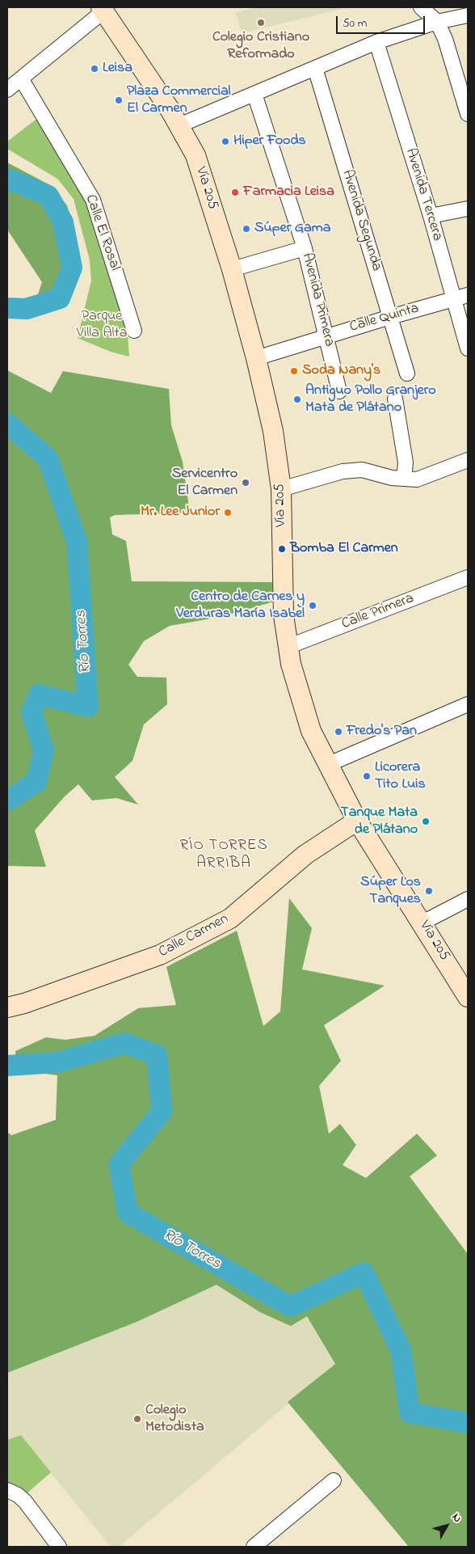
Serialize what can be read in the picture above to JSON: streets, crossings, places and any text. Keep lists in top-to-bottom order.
{
  "streets": {
    "main road": ["Vía 205", "Calle Carmen"],
    "street": [
      "Avenida Tercera",
      "Avenida Segunda",
      "Calle El Rosal",
      "Avenida Primera",
      "Calle Quinta",
      "Calle Primera"
    ]
  },
  "crossings": [
    ["Vía 205", "Calle Quinta"],
    ["Vía 205", "Calle Primera"],
    ["Vía 205", "Calle Carmen"],
    ["Avenida Tercera", "Calle Quinta"],
    ["Avenida Segunda", "Calle Quinta"],
    ["Avenida Primera", "Calle Quinta"]
  ],
  "districts": ["RÍO TORRES ARRIBA"],
  "water": ["Río Torres"],
  "parks": ["Parque Villa Alta"],
  "places": [
    "Colegio Cristiano Reformado",
    "Leisa",
    "Plaza Commercial El Carmen",
    "Hiper Foods",
    "Farmacia Leisa",
    "Súper Gama",
    "Soda Nany's",
    "Antiguo Pollo Granjero Mata de Plátano",
    "Servicentro El Carmen",
    "Mr. Lee Junior",
    "Bomba El Carmen",
    "Centro de Carnes y Verduras María Isabel",
    "Fredo's Pan",
    "Licorera Tito Luis",
    "Tanque Mata de Plátano",
    "Súper Los Tanques",
    "Colegio Metodista"
  ],
  "scale_bar": "50 m",
  "north": "top right"
}
